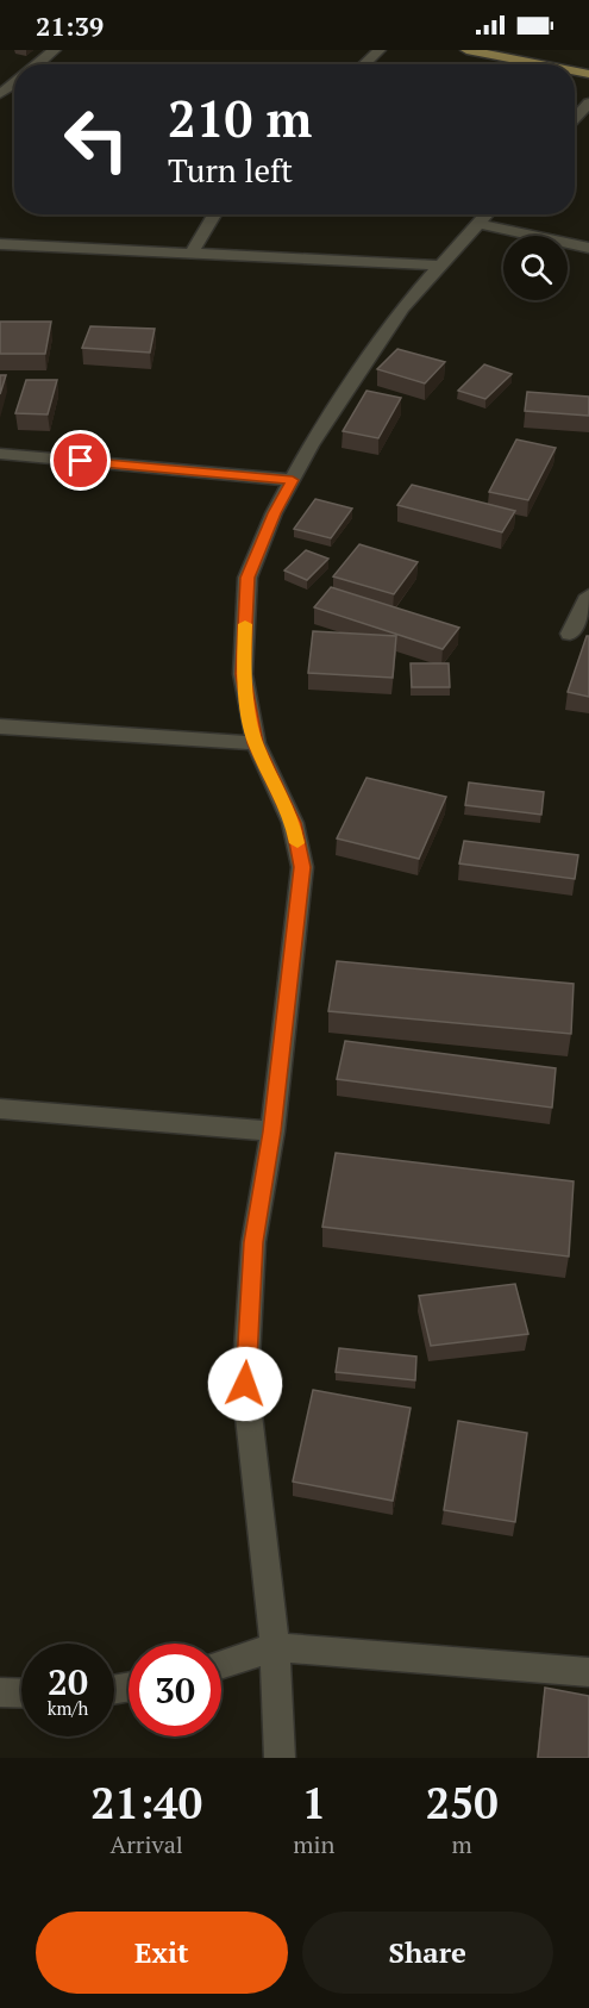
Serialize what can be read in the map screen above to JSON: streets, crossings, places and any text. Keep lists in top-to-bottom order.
{
  "page": {
    "status": "21:39",
    "turn": ["210 m", "Turn left"],
    "speed": "20 km/h",
    "limit": "30",
    "eta": [
      "21:40",
      "Arrival",
      "1",
      "min",
      "250",
      "m"
    ],
    "buttons": ["Exit", "Share"]
  }
}
